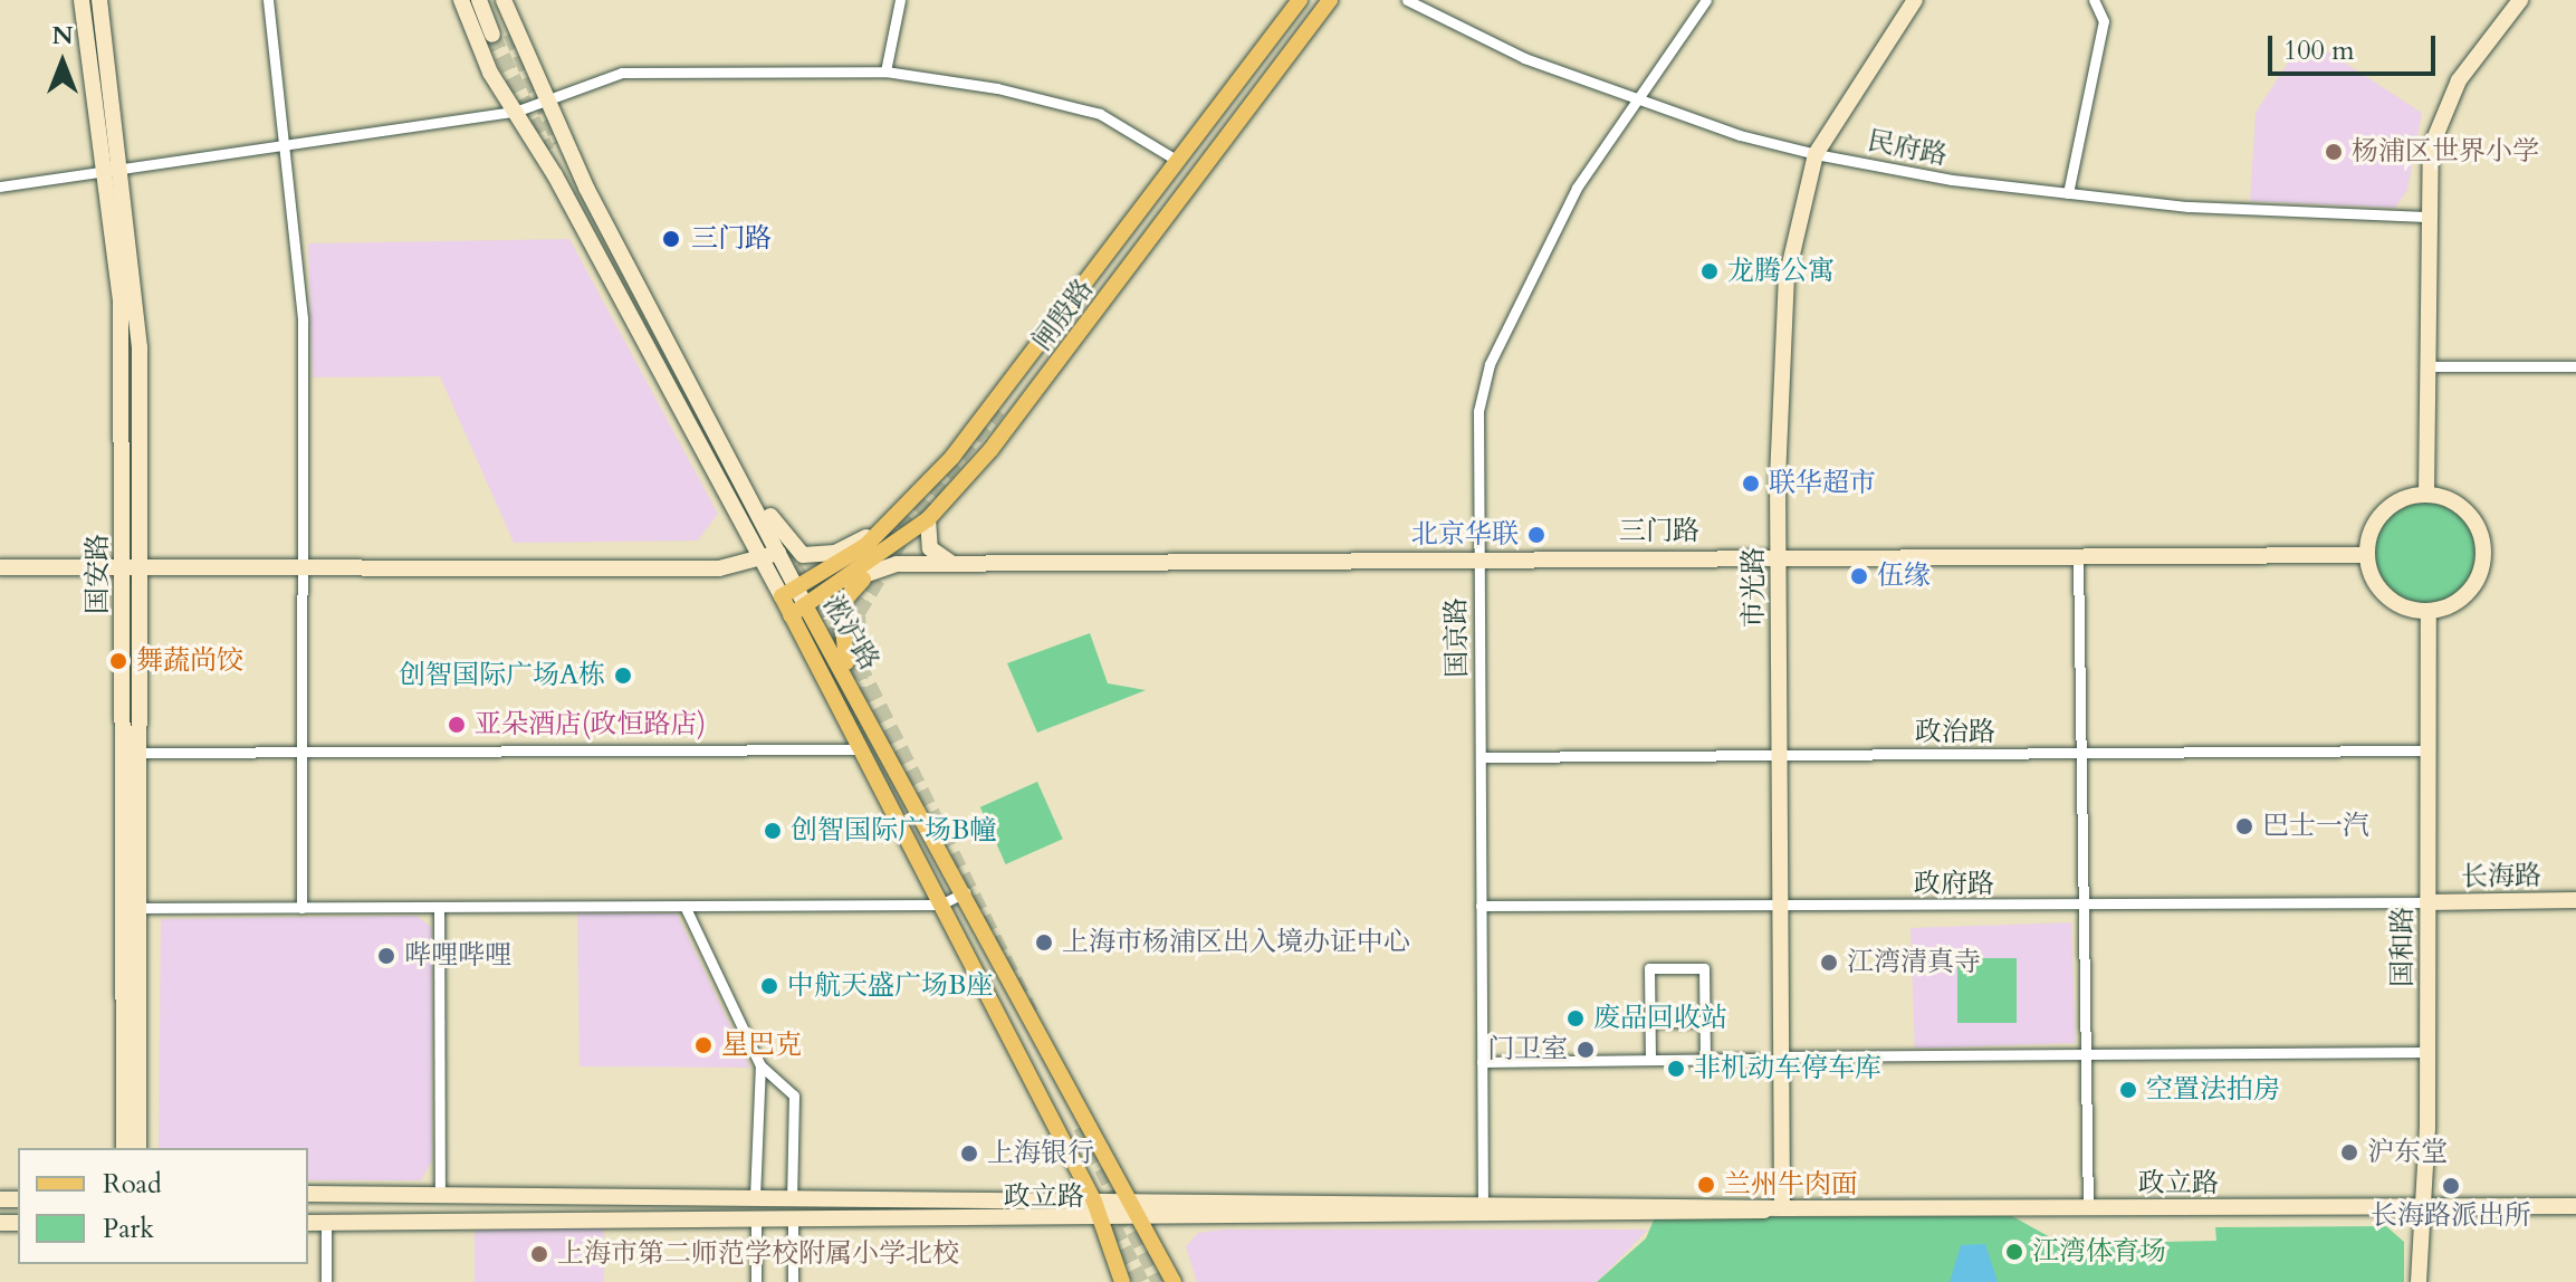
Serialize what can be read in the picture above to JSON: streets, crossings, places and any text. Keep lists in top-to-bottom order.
{
  "streets": {
    "main road": [
      "闸殷路",
      "三门路",
      "国安路",
      "市光路",
      "淞沪路",
      "长海路",
      "国和路",
      "政立路"
    ],
    "street": [
      "民府路",
      "国京路",
      "政治路",
      "政府路"
    ]
  },
  "crossings": [
    ["民府路", "市光路"],
    ["民府路", "国京路"],
    ["闸殷路", "三门路"],
    ["闸殷路", "淞沪路"],
    ["三门路", "市光路"],
    ["三门路", "国京路"],
    ["三门路", "国和路"],
    ["市光路", "政治路"],
    ["市光路", "政府路"],
    ["市光路", "政立路"],
    ["淞沪路", "政立路"],
    ["国京路", "政治路"],
    ["国京路", "政府路"],
    ["国京路", "政立路"],
    ["政治路", "国和路"],
    ["长海路", "政府路"],
    ["长海路", "国和路"],
    ["政府路", "国和路"],
    ["国和路", "政立路"]
  ],
  "places": [
    "杨浦区世界小学",
    "三门路",
    "龙腾公寓",
    "联华超市",
    "北京华联",
    "伍缘",
    "舞蔬尚饺",
    "创智国际广场A栋",
    "亚朵酒店(政恒路店)",
    "巴士一汽",
    "创智国际广场B幢",
    "上海市杨浦区出入境办证中心",
    "哔哩哔哩",
    "江湾清真寺",
    "中航天盛广场B座",
    "废品回收站",
    "星巴克",
    "门卫室",
    "非机动车停车库",
    "空置法拍房",
    "沪东堂",
    "上海银行",
    "兰州牛肉面",
    "长海路派出所",
    "江湾体育场",
    "上海市第二师范学校附属小学北校"
  ],
  "legend": ["Road", "Park"],
  "scale_bar": "100 m",
  "north": "top"
}
